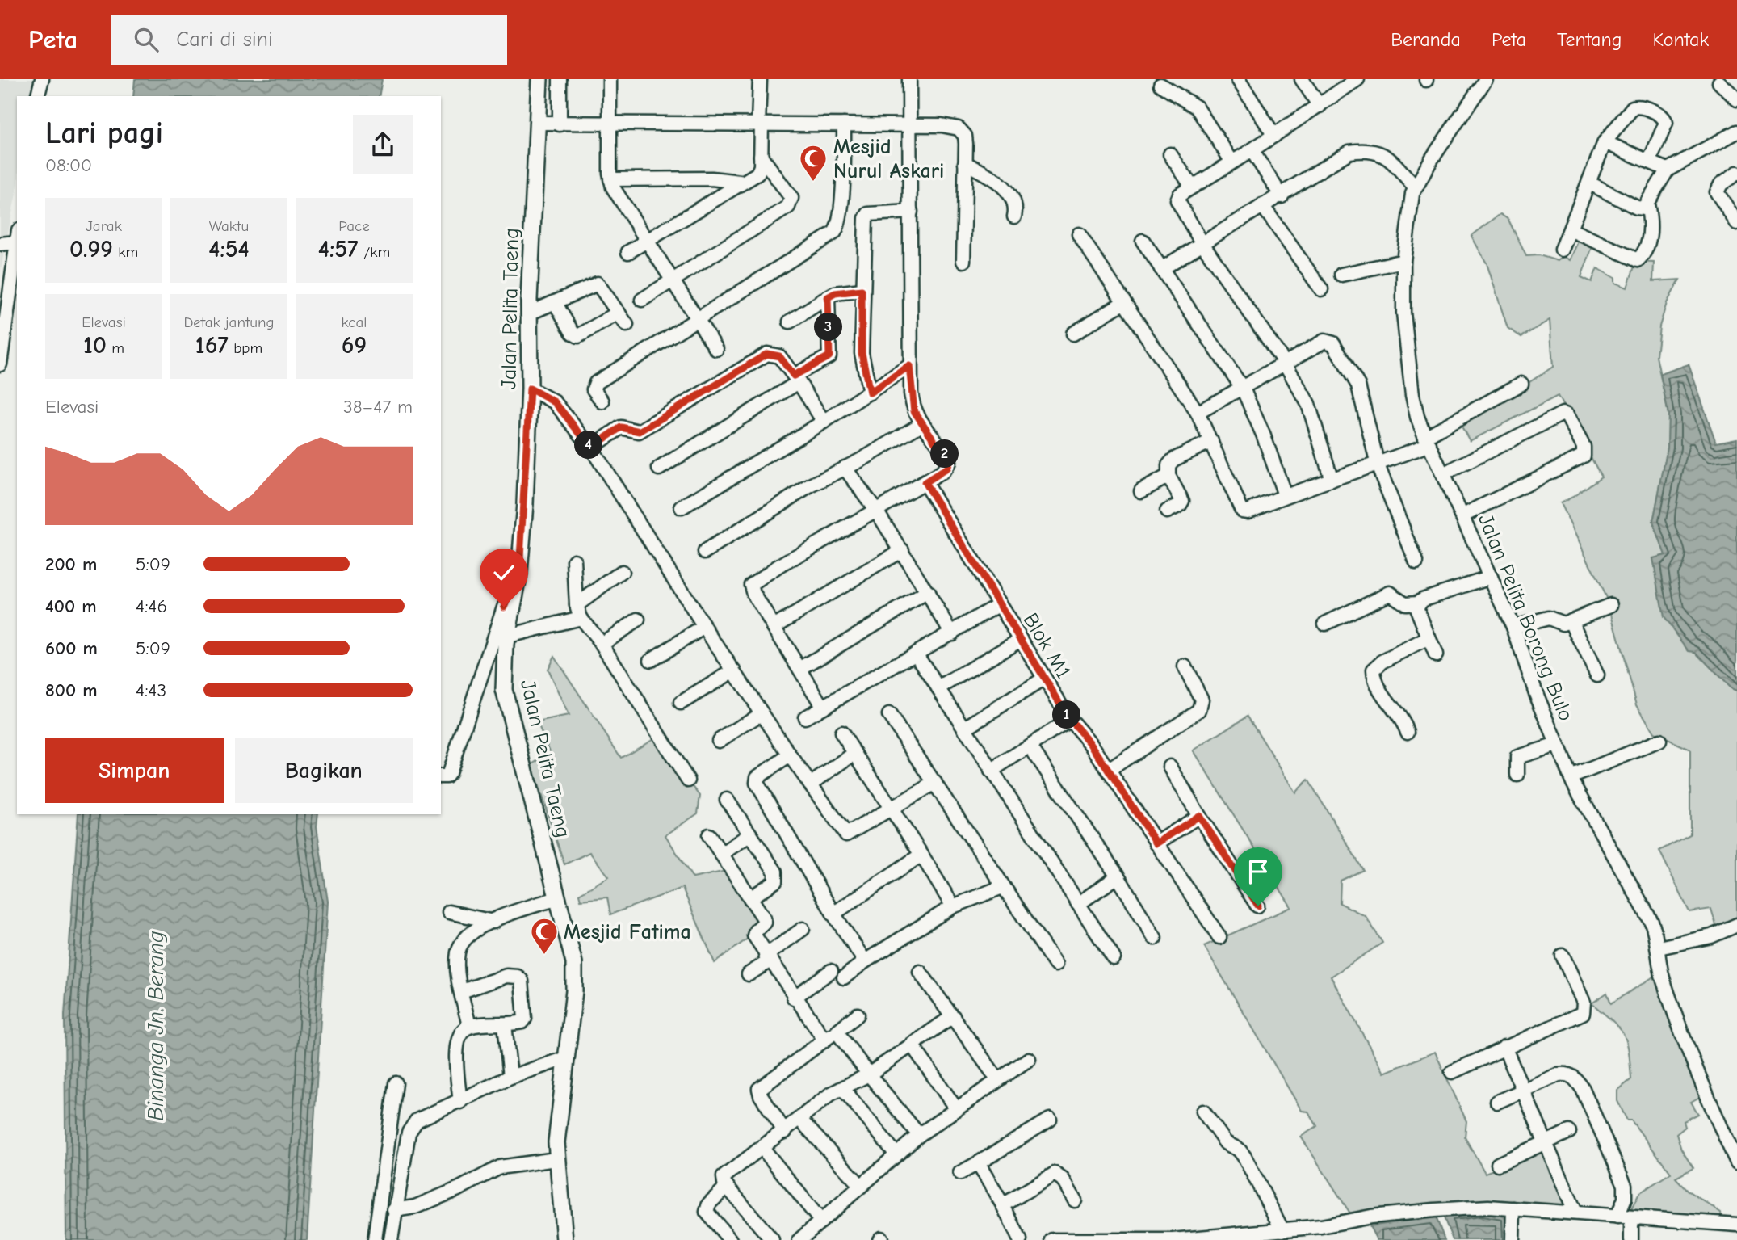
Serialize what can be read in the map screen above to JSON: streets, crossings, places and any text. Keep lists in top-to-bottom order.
{
  "streets": {
    "street": ["Jalan Pelita Taeng", "Jalan Pelita Borong Bulo", "Blok M1"]
  },
  "water": ["Binanga Jn. Berang"],
  "places": {
    "mosque": ["Mesjid Nurul Askari", "Mesjid Fatima"]
  },
  "page": {
    "header": "Peta",
    "search": "Cari di sini",
    "nav": [
      "Beranda",
      "Peta",
      "Tentang",
      "Kontak"
    ],
    "heading": ["Lari pagi", "08:00"],
    "stats": [
      ["Jarak", "0.99 km"],
      ["Waktu", "4:54"],
      ["Pace", "4:57 /km"],
      ["Elevasi", "10 m"],
      ["Detak jantung", "167 bpm"],
      ["kcal", "69"]
    ],
    "pins": [
      "3",
      "4",
      "2",
      "1"
    ],
    "chart": ["Elevasi", "38–47 m"],
    "list": [
      {
        "name": "200 m",
        "note": "5:09"
      },
      {
        "name": "400 m",
        "note": "4:46"
      },
      {
        "name": "600 m",
        "note": "5:09"
      },
      {
        "name": "800 m",
        "note": "4:43"
      }
    ],
    "buttons": ["Simpan", "Bagikan"]
  }
}
